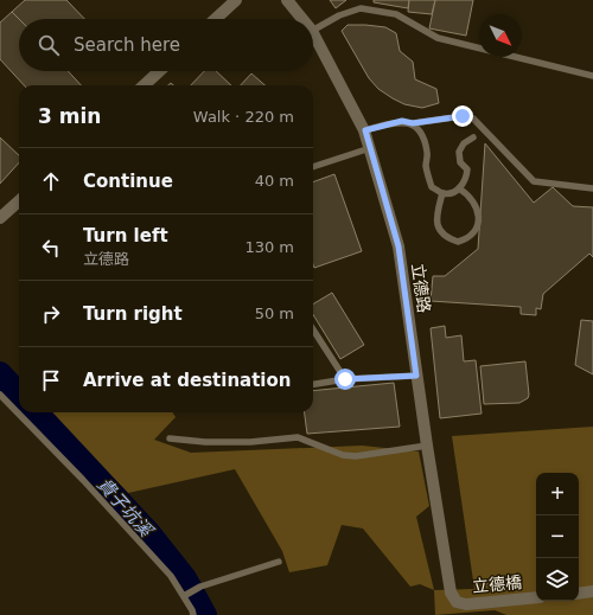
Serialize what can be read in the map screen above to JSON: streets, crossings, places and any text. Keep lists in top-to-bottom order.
{
  "streets": {
    "street": ["立德路", "立德橋"]
  },
  "crossings": [
    ["立德路", "立德橋"]
  ],
  "water": ["貴子坑溪"],
  "north": "bottom right",
  "page": {
    "search": "Search here",
    "heading": ["3 min", "Walk · 220 m"],
    "list": [
      ["Continue", "40 m"],
      ["Turn left", "立德路", "130 m"],
      ["Turn right", "50 m"],
      "Arrive at destination"
    ],
    "map_buttons": ["+", "−"]
  }
}
